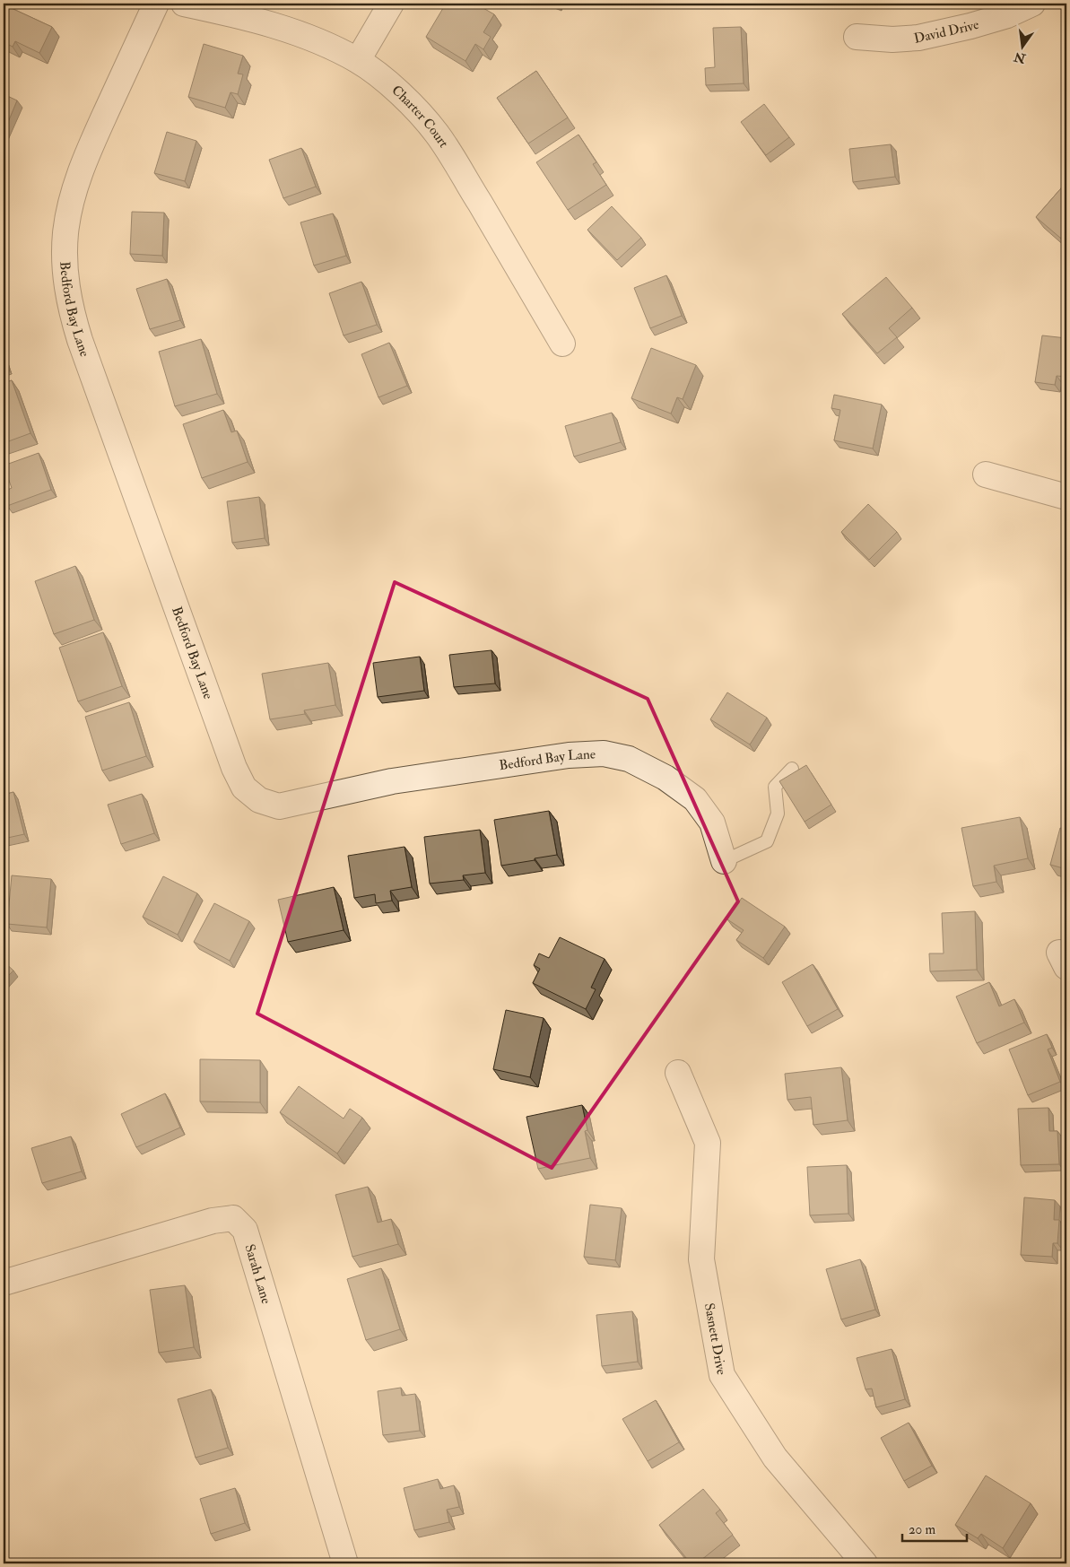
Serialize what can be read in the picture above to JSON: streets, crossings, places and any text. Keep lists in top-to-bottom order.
{
  "streets": {
    "street": [
      "David Drive",
      "Charter Court",
      "Bedford Bay Lane",
      "Sarah Lane",
      "Sasnett Drive"
    ]
  },
  "scale_bar": "20 m",
  "north": "bottom"
}
